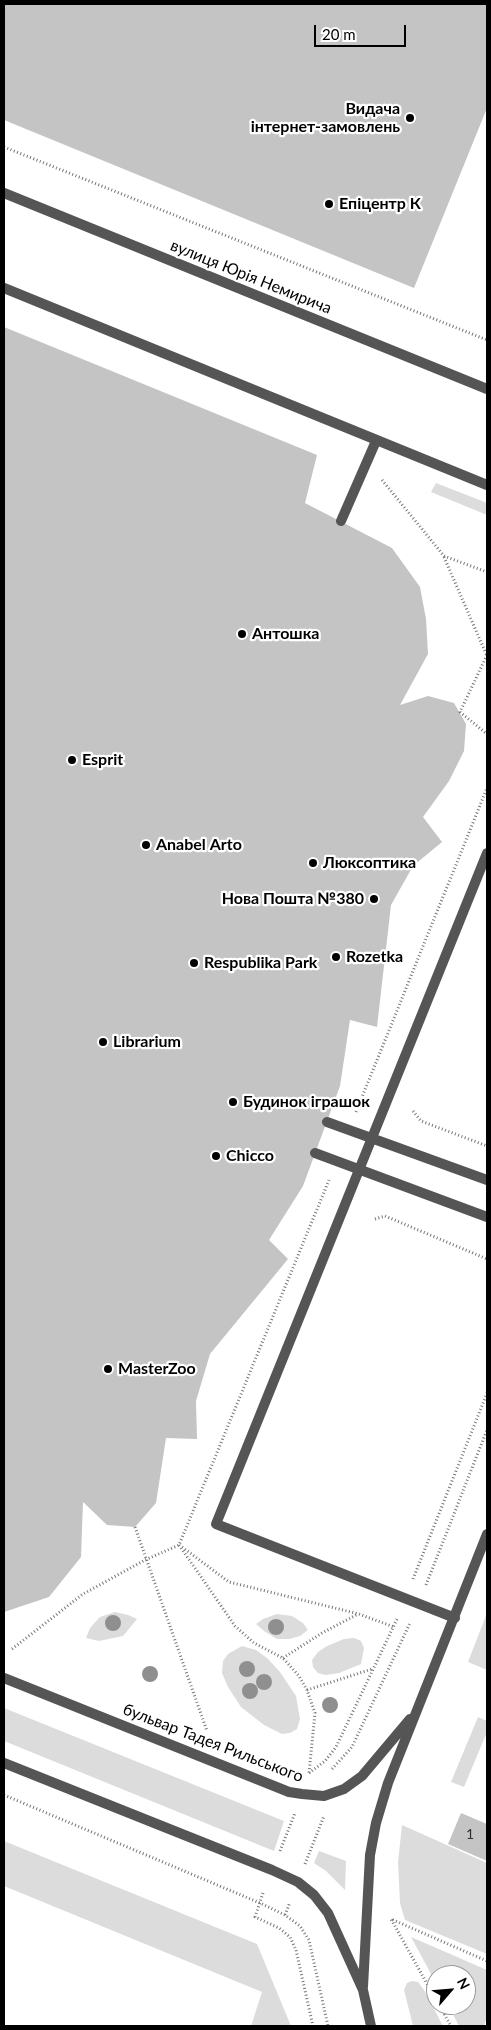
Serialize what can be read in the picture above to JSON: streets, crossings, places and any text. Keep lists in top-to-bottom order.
{
  "streets": {
    "street": ["вулиця Юрія Немирича", "бульвар Тадея Рильського"]
  },
  "places": [
    "Видача інтернет-замовлень",
    "Епіцентр К",
    "Антошка",
    "Esprit",
    "Anabel Arto",
    "Люксоптика",
    "Нова Пошта №380",
    "Rozetka",
    "Respublika Park",
    "Librarium",
    "Будинок іграшок",
    "Chicco",
    "MasterZoo"
  ],
  "house_numbers": ["1"],
  "scale_bar": "20 m",
  "north": "top right"
}
